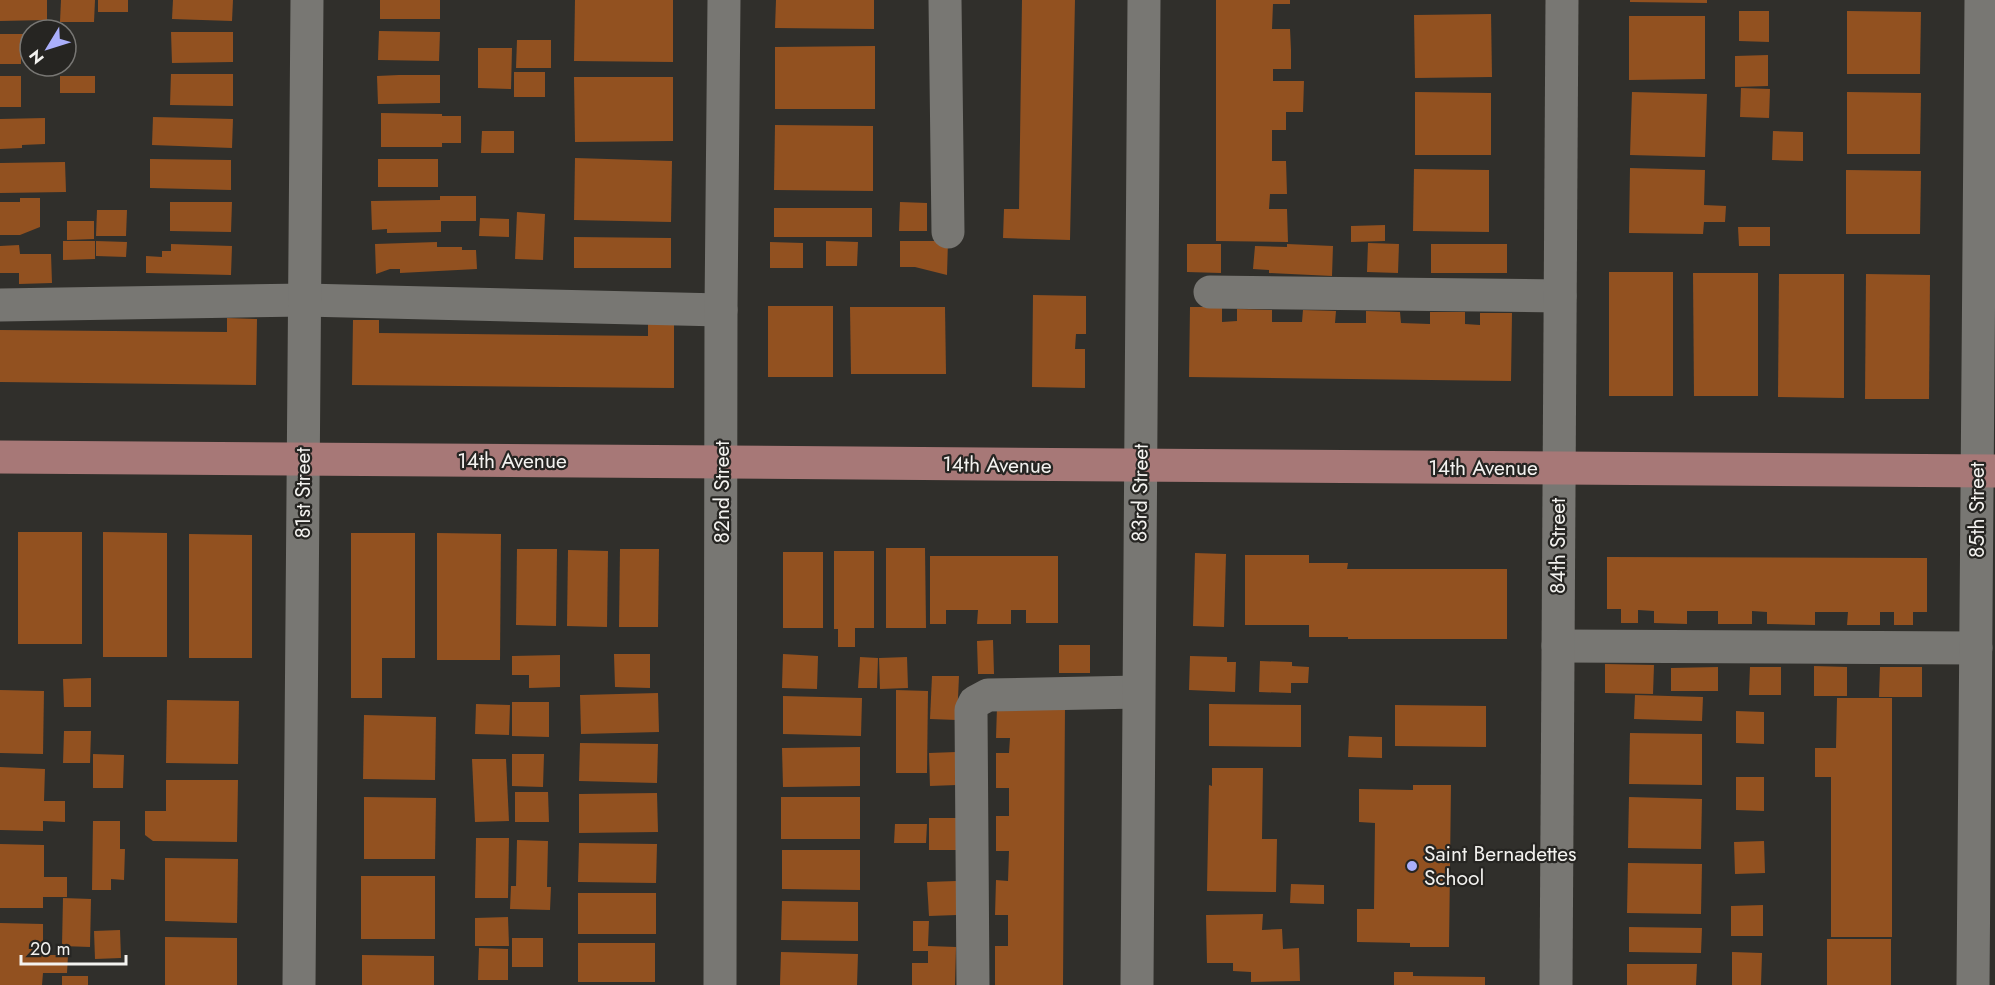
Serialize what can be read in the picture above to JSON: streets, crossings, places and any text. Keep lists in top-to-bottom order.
{
  "streets": {
    "main road": ["14th Avenue"],
    "street": [
      "82nd Street",
      "81st Street",
      "83rd Street",
      "85th Street",
      "84th Street"
    ]
  },
  "crossings": [
    ["14th Avenue", "82nd Street"],
    ["14th Avenue", "81st Street"],
    ["14th Avenue", "83rd Street"],
    ["14th Avenue", "85th Street"],
    ["14th Avenue", "84th Street"]
  ],
  "places": ["Saint Bernadettes School"],
  "scale_bar": "20 m",
  "north": "bottom left"
}
